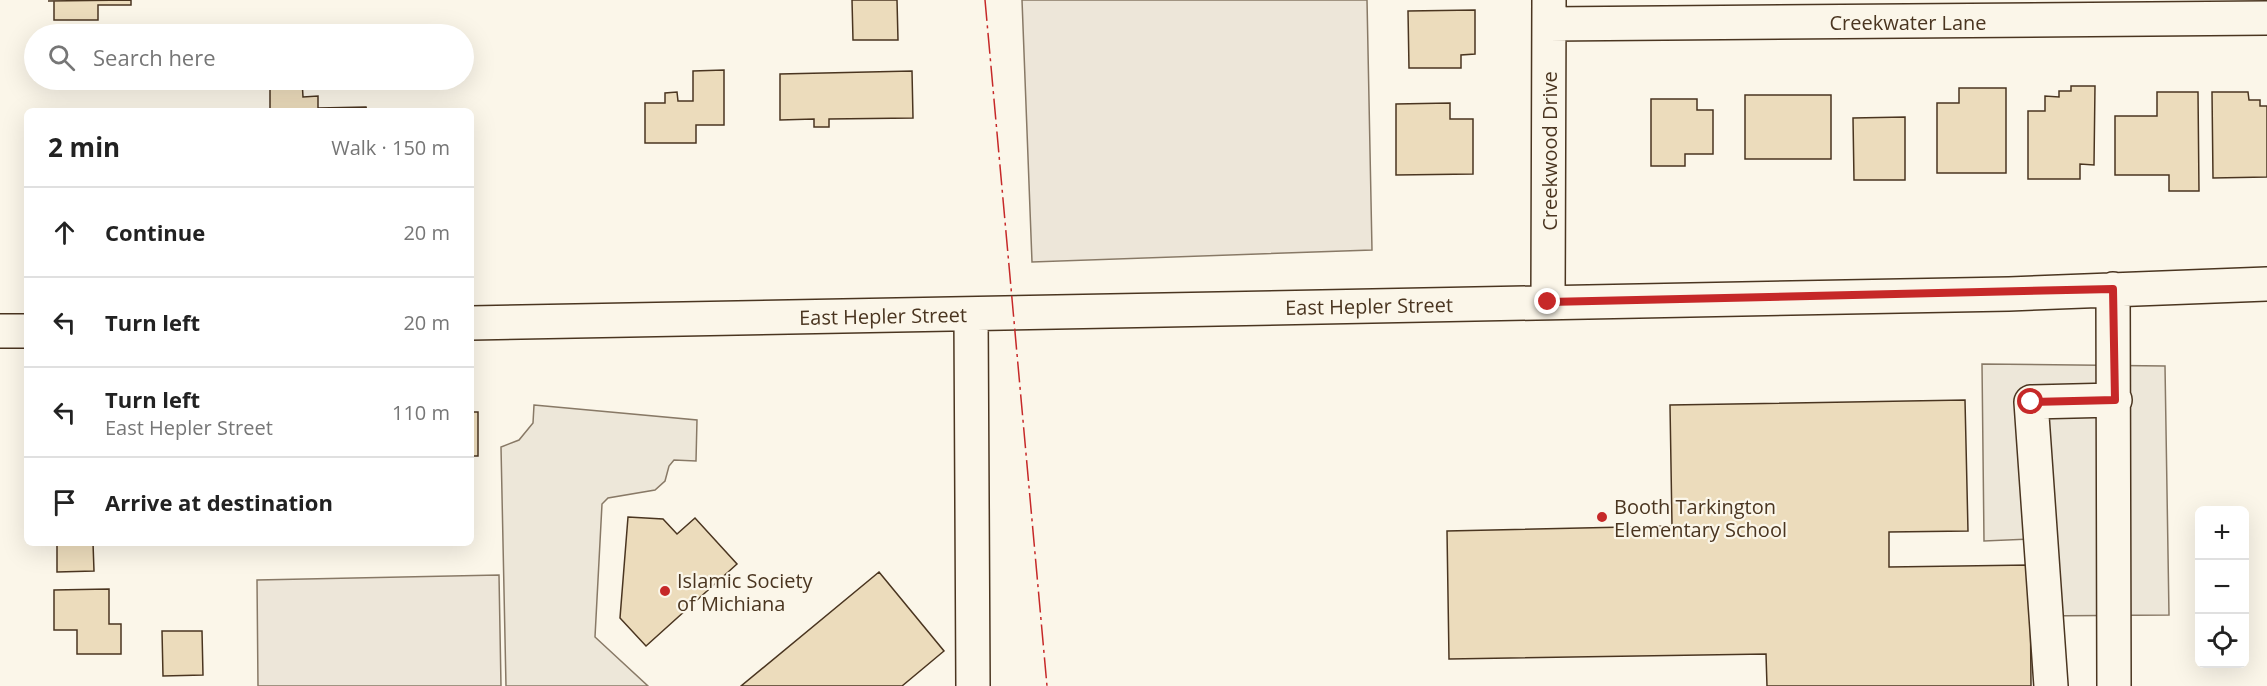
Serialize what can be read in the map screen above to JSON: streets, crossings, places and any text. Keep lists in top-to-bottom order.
{
  "streets": {
    "street": ["Creekwater Lane", "Creekwood Drive", "East Hepler Street"]
  },
  "crossings": [
    ["Creekwater Lane", "Creekwood Drive"],
    ["Creekwood Drive", "East Hepler Street"]
  ],
  "places": ["Booth Tarkington Elementary School", "Islamic Society of Michiana"],
  "page": {
    "search": "Search here",
    "heading": ["2 min", "Walk · 150 m"],
    "list": [
      ["Continue", "20 m"],
      ["Turn left", "20 m"],
      ["Turn left", "East Hepler Street", "110 m"],
      "Arrive at destination"
    ],
    "map_buttons": ["+", "−"]
  }
}
